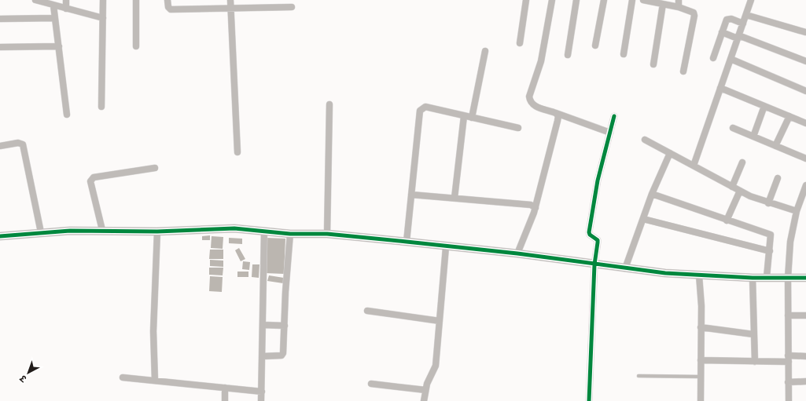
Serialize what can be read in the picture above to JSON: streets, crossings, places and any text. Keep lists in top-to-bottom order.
{
  "north": "bottom left"
}
